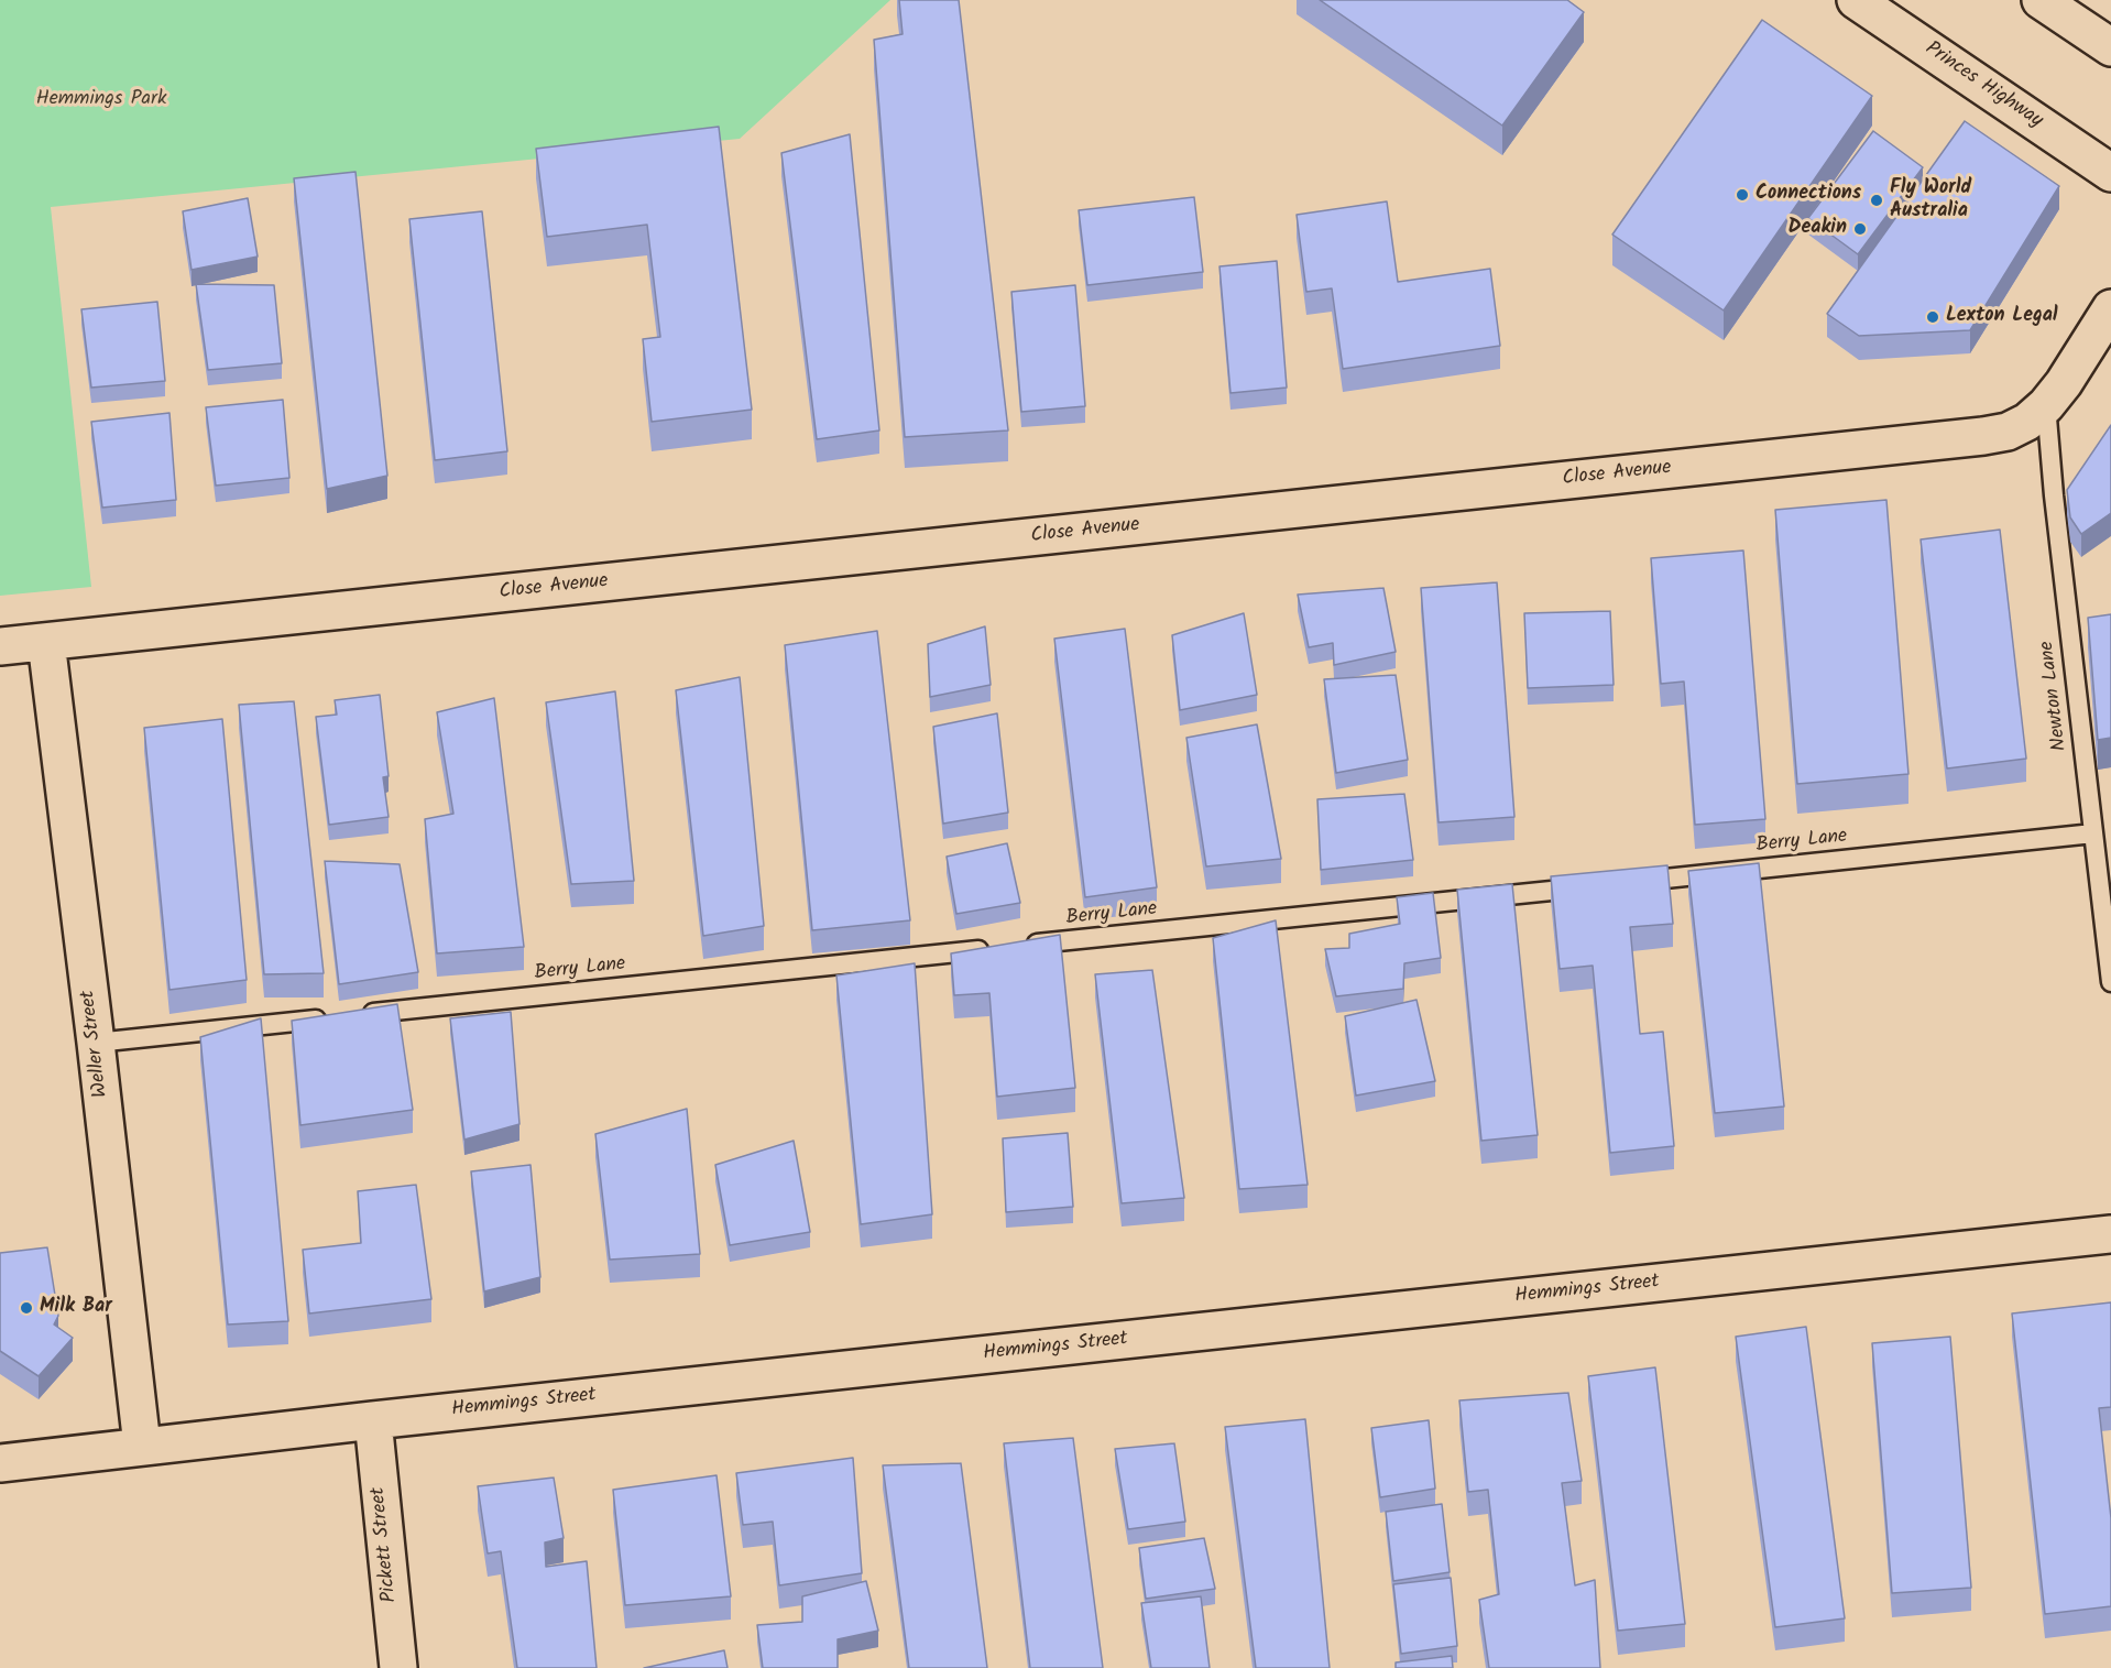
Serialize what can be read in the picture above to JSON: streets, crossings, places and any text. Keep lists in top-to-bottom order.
{
  "streets": {
    "main road": [
      "Princes Highway",
      "Close Avenue",
      "Weller Street",
      "Hemmings Street",
      "Pickett Street"
    ],
    "lane": ["Newton Lane", "Berry Lane"]
  },
  "crossings": [
    ["Close Avenue", "Newton Lane"],
    ["Close Avenue", "Weller Street"],
    ["Newton Lane", "Berry Lane"],
    ["Weller Street", "Hemmings Street"],
    ["Hemmings Street", "Pickett Street"]
  ],
  "parks": ["Hemmings Park"],
  "places": [
    "Connections",
    "Fly World Australia",
    "Deakin",
    "Lexton Legal",
    "Milk Bar"
  ]
}
